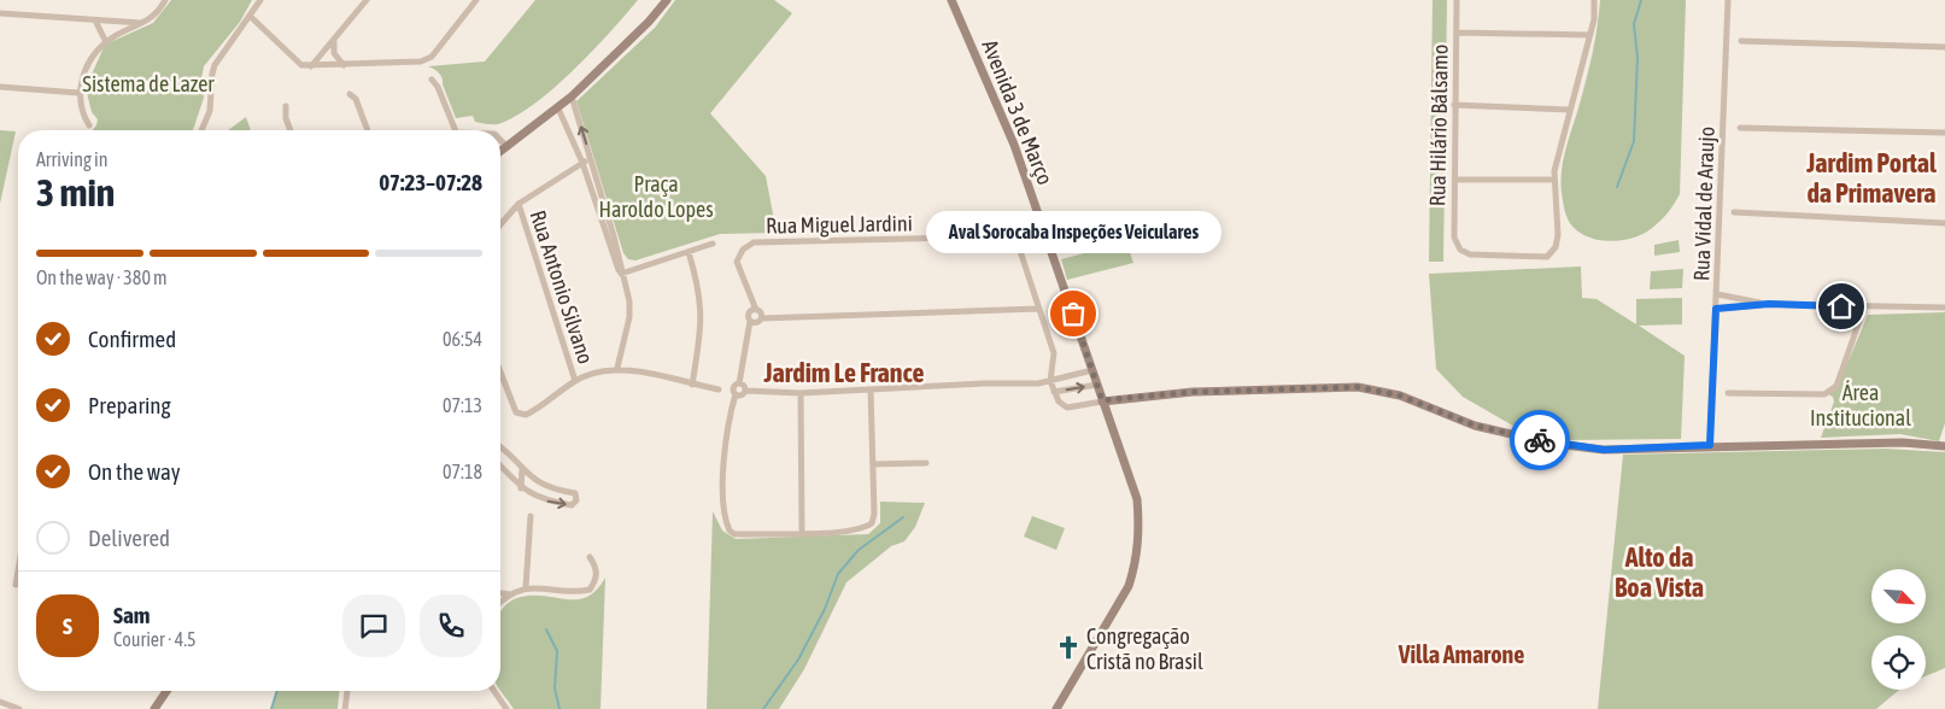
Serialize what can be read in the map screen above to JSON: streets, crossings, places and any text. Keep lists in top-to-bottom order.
{
  "streets": {
    "main road": ["Avenida 3 de Março"],
    "street": [
      "Rua Hilário Bálsamo",
      "Rua Vidal de Araujo",
      "Rua Miguel Jardini",
      "Rua Antonio Silvano"
    ]
  },
  "districts": [
    "Jardim Portal da Primavera",
    "Jardim Le France",
    "Alto da Boa Vista",
    "Villa Amarone"
  ],
  "parks": ["Sistema de Lazer", "Praça Haroldo Lopes", "Área Institucional"],
  "places": {
    "other": ["Aval Sorocaba Inspeções Veiculares"],
    "church": ["Congregação Cristã no Brasil"]
  },
  "north": "bottom right",
  "page": {
    "heading": ["3 min", "Arriving in", "07:23–07:28"],
    "panel": ["Sam", "Courier · 4.5"],
    "bubble": "Aval Sorocaba Inspeções Veiculares",
    "bar": "On the way · 380 m",
    "list": [
      ["Confirmed", "06:54"],
      ["Preparing", "07:13"],
      ["On the way", "07:18"],
      "Delivered"
    ],
    "round": "S"
  }
}
